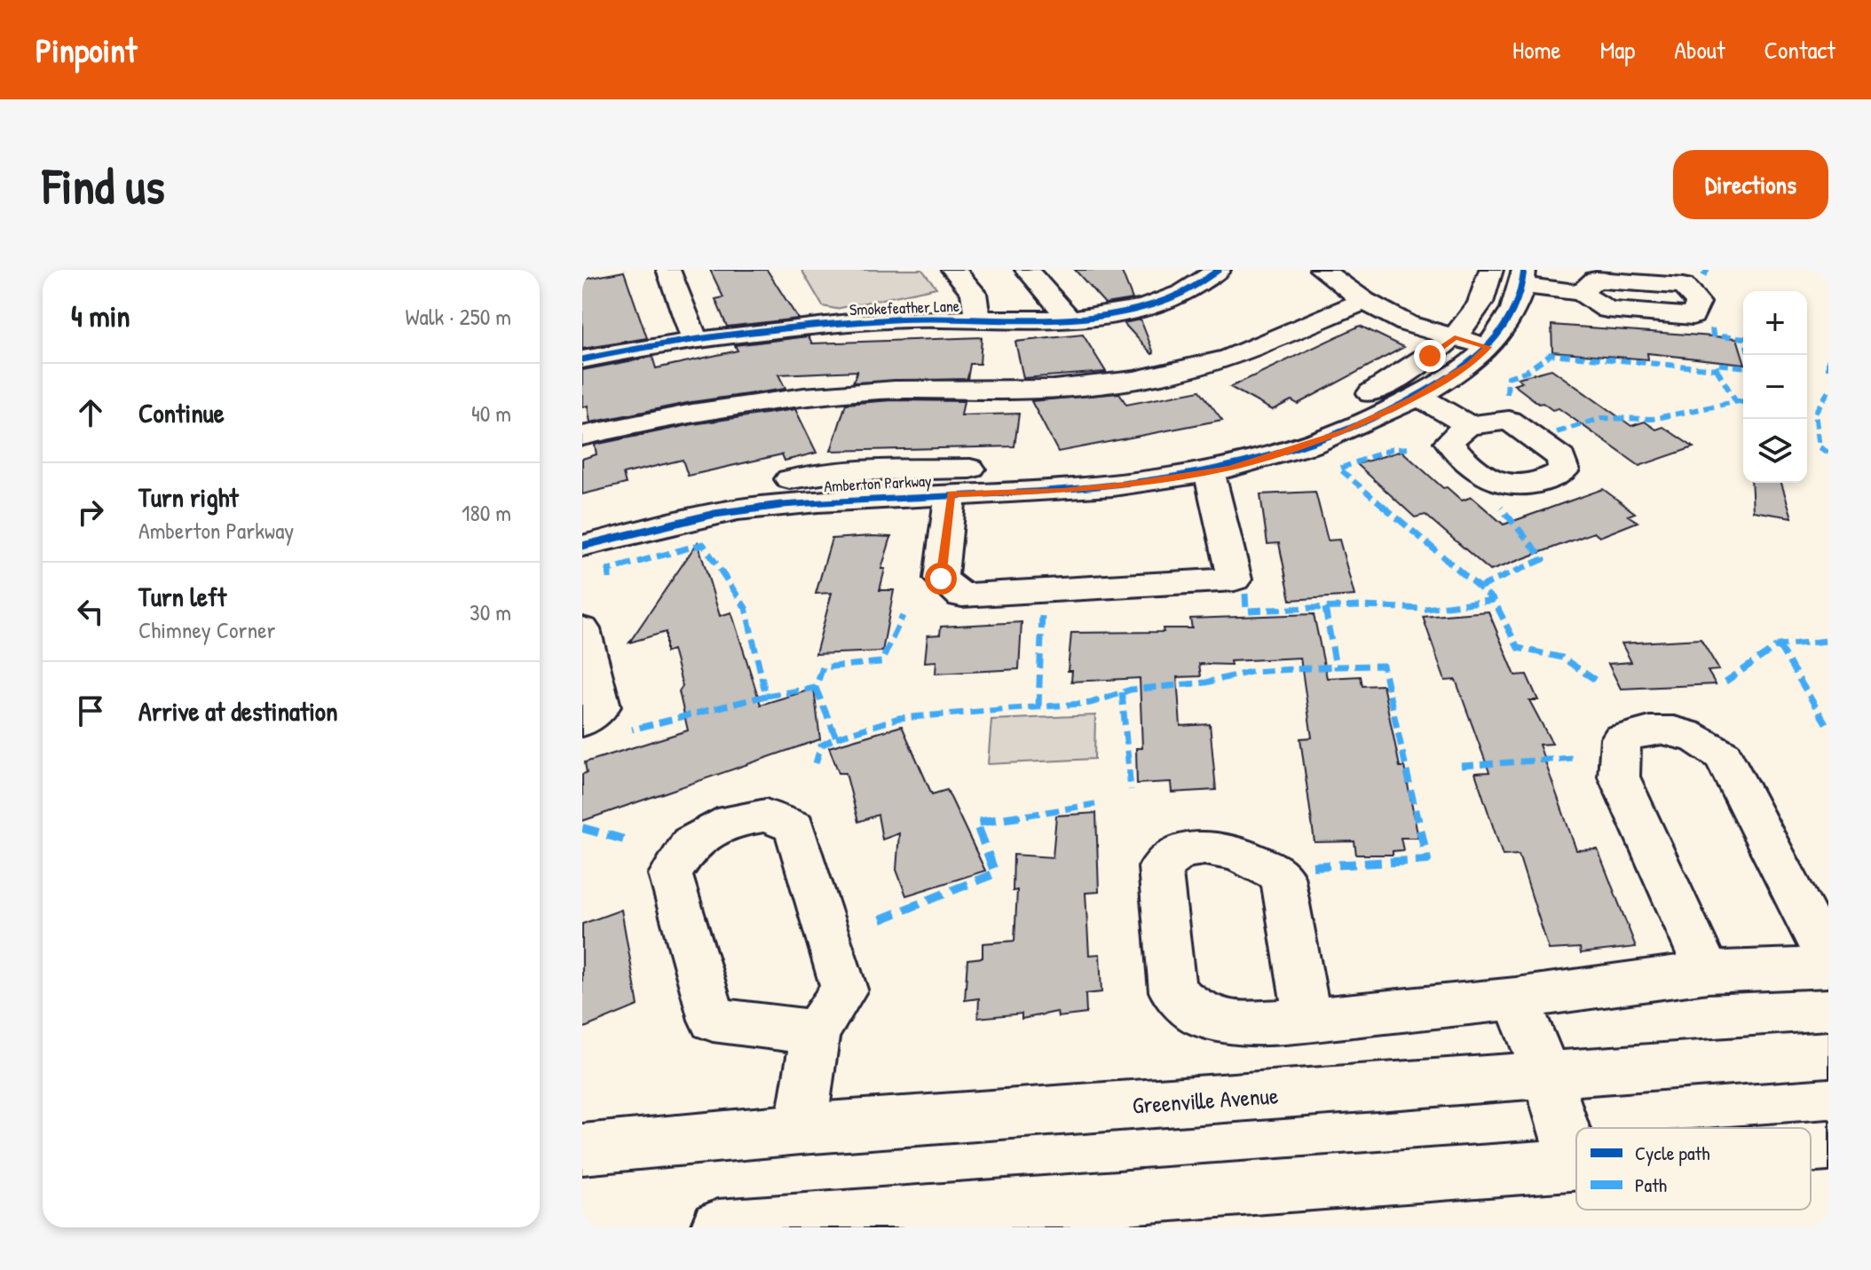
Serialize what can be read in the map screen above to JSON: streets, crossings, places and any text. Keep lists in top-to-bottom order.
{
  "streets": {
    "street": ["Smokefeather Lane", "Amberton Parkway", "Greenville Avenue"]
  },
  "legend": ["Cycle path", "Path"],
  "page": {
    "header": "Pinpoint",
    "nav": [
      "Home",
      "Map",
      "About",
      "Contact"
    ],
    "buttons": "Directions",
    "title": "Find us",
    "heading": ["4 min", "Walk · 250 m"],
    "map_buttons": ["+", "−"],
    "list": [
      ["Continue", "40 m"],
      ["Turn right", "Amberton Parkway", "180 m"],
      ["Turn left", "Chimney Corner", "30 m"],
      "Arrive at destination"
    ]
  }
}
